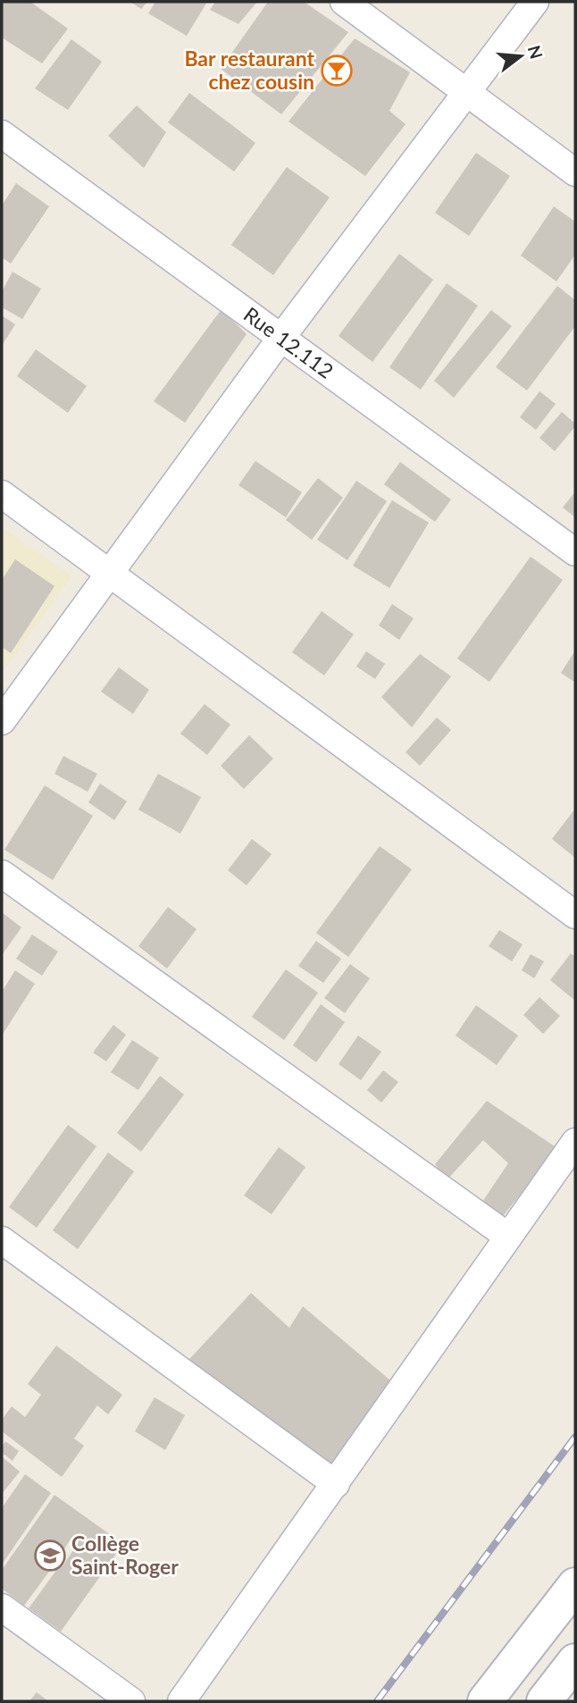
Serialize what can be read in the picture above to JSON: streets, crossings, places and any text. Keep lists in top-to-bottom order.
{
  "streets": {
    "street": ["Rue 12.112"]
  },
  "places": {
    "bar": ["Bar restaurant chez cousin"],
    "school or university": ["Collège Saint-Roger"]
  },
  "north": "right"
}
